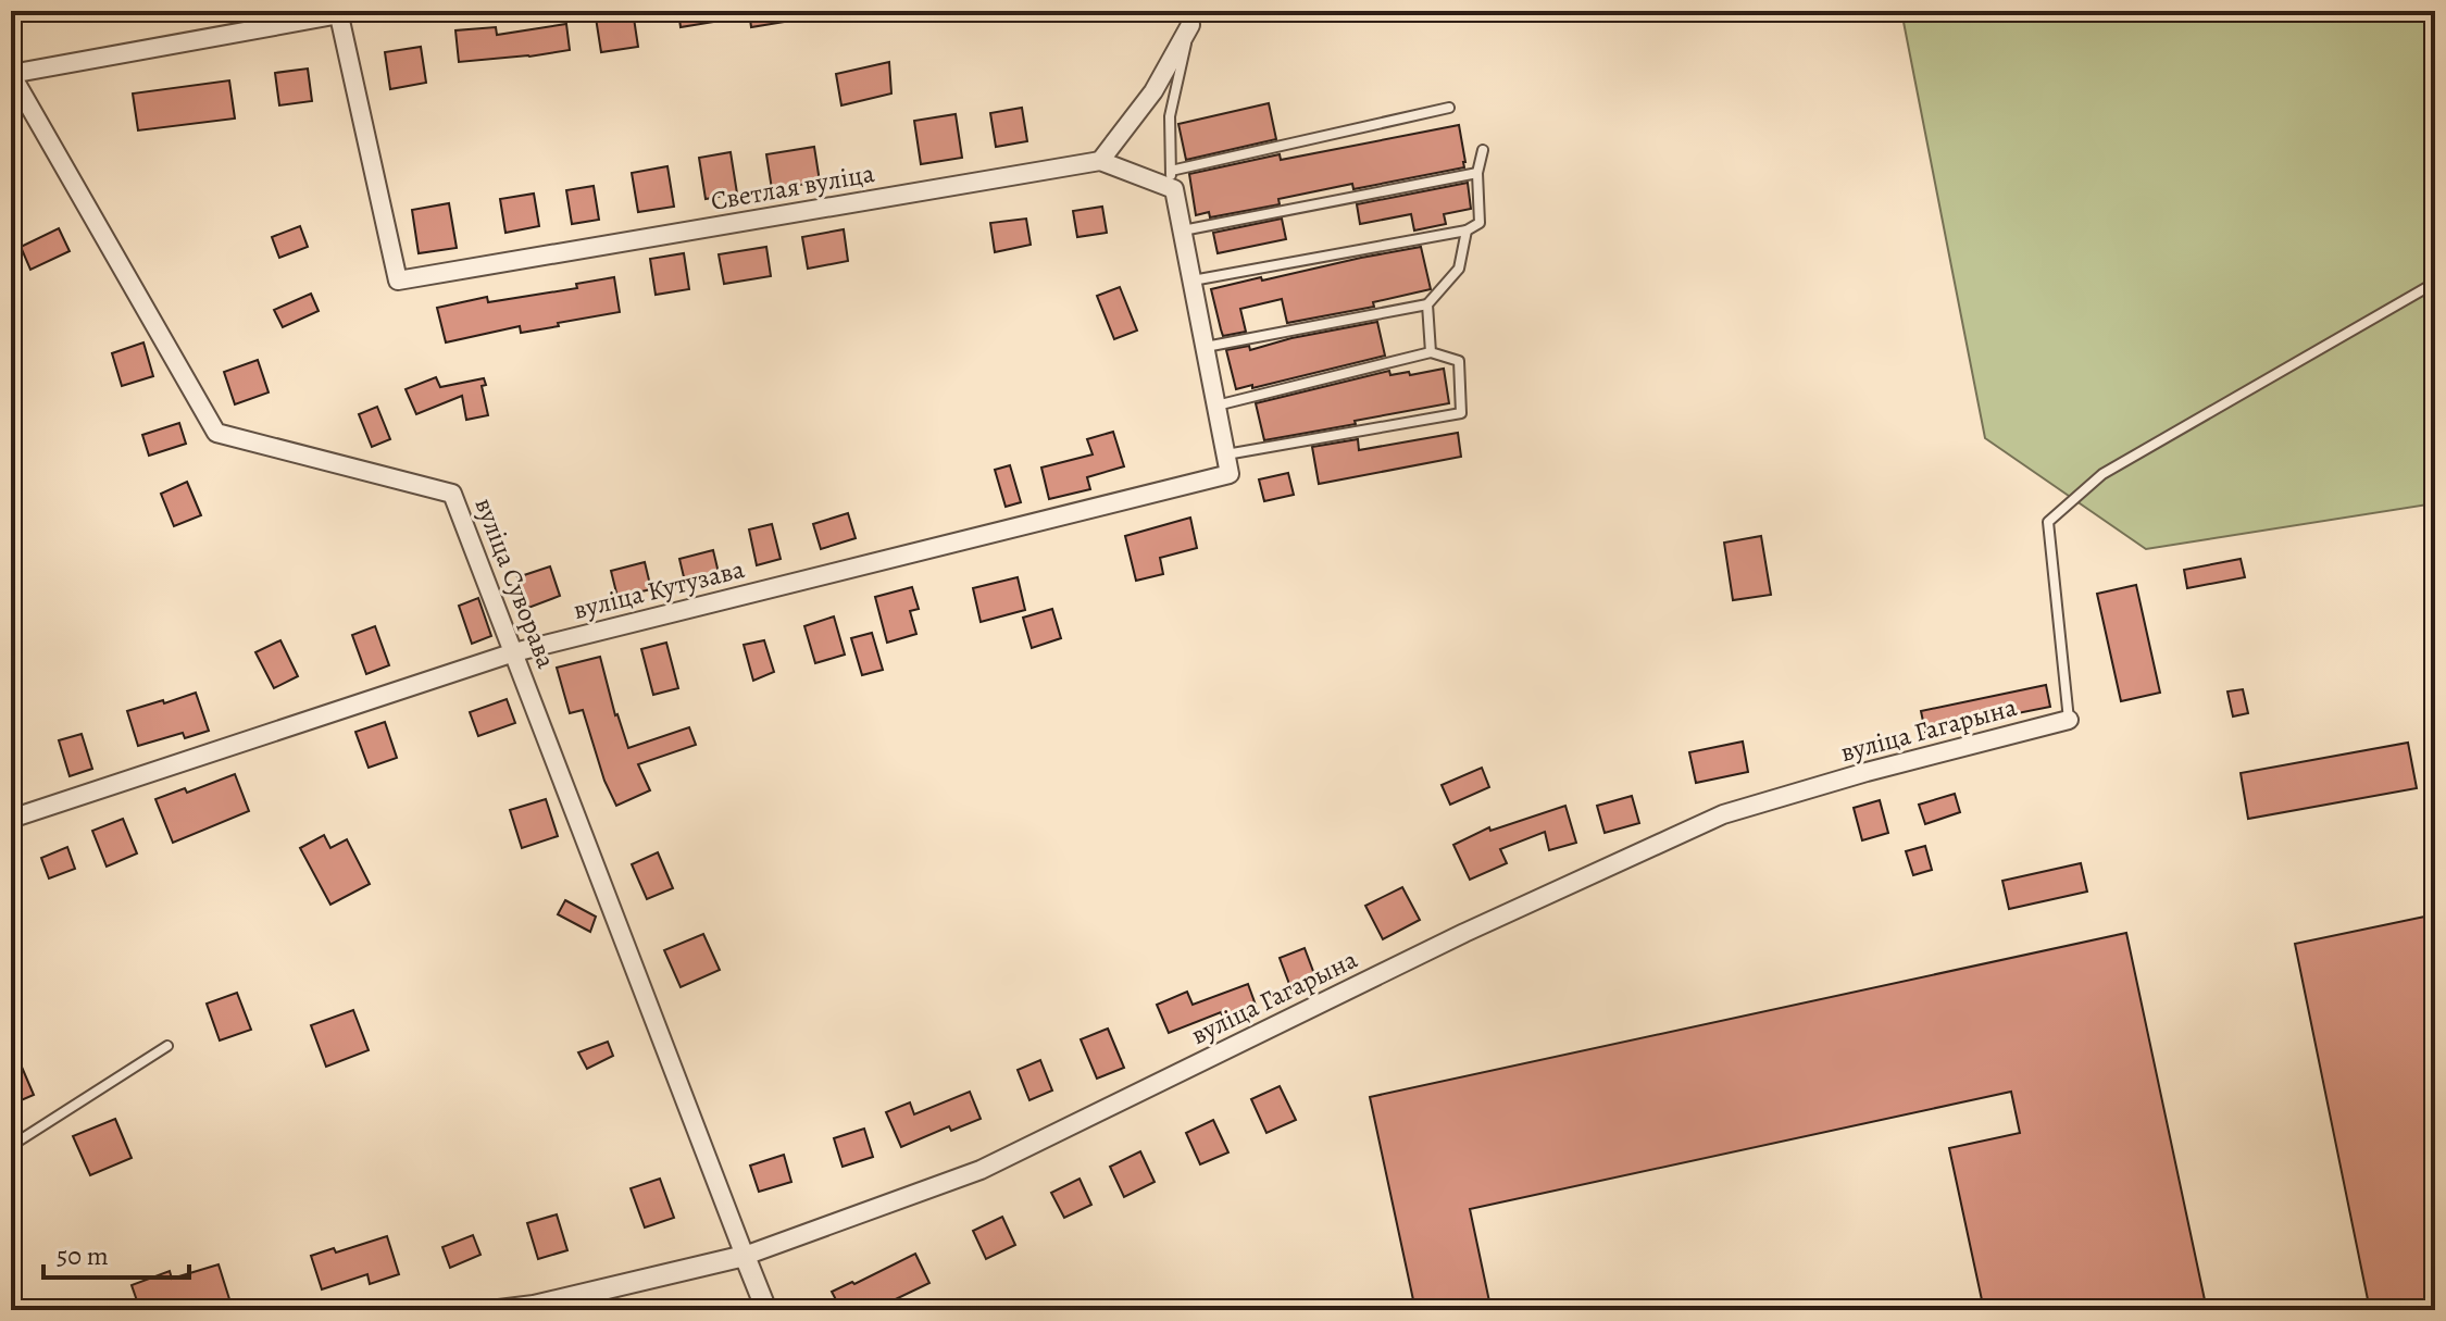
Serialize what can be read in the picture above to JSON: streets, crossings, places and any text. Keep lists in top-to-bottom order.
{
  "streets": {
    "street": [
      "Светлая вуліца",
      "вуліца Суворава",
      "вуліца Кутузава",
      "вуліца Гагарына"
    ]
  },
  "crossings": [
    ["вуліца Суворава", "вуліца Кутузава"],
    ["вуліца Суворава", "вуліца Гагарына"]
  ],
  "scale_bar": "50 m"
}
